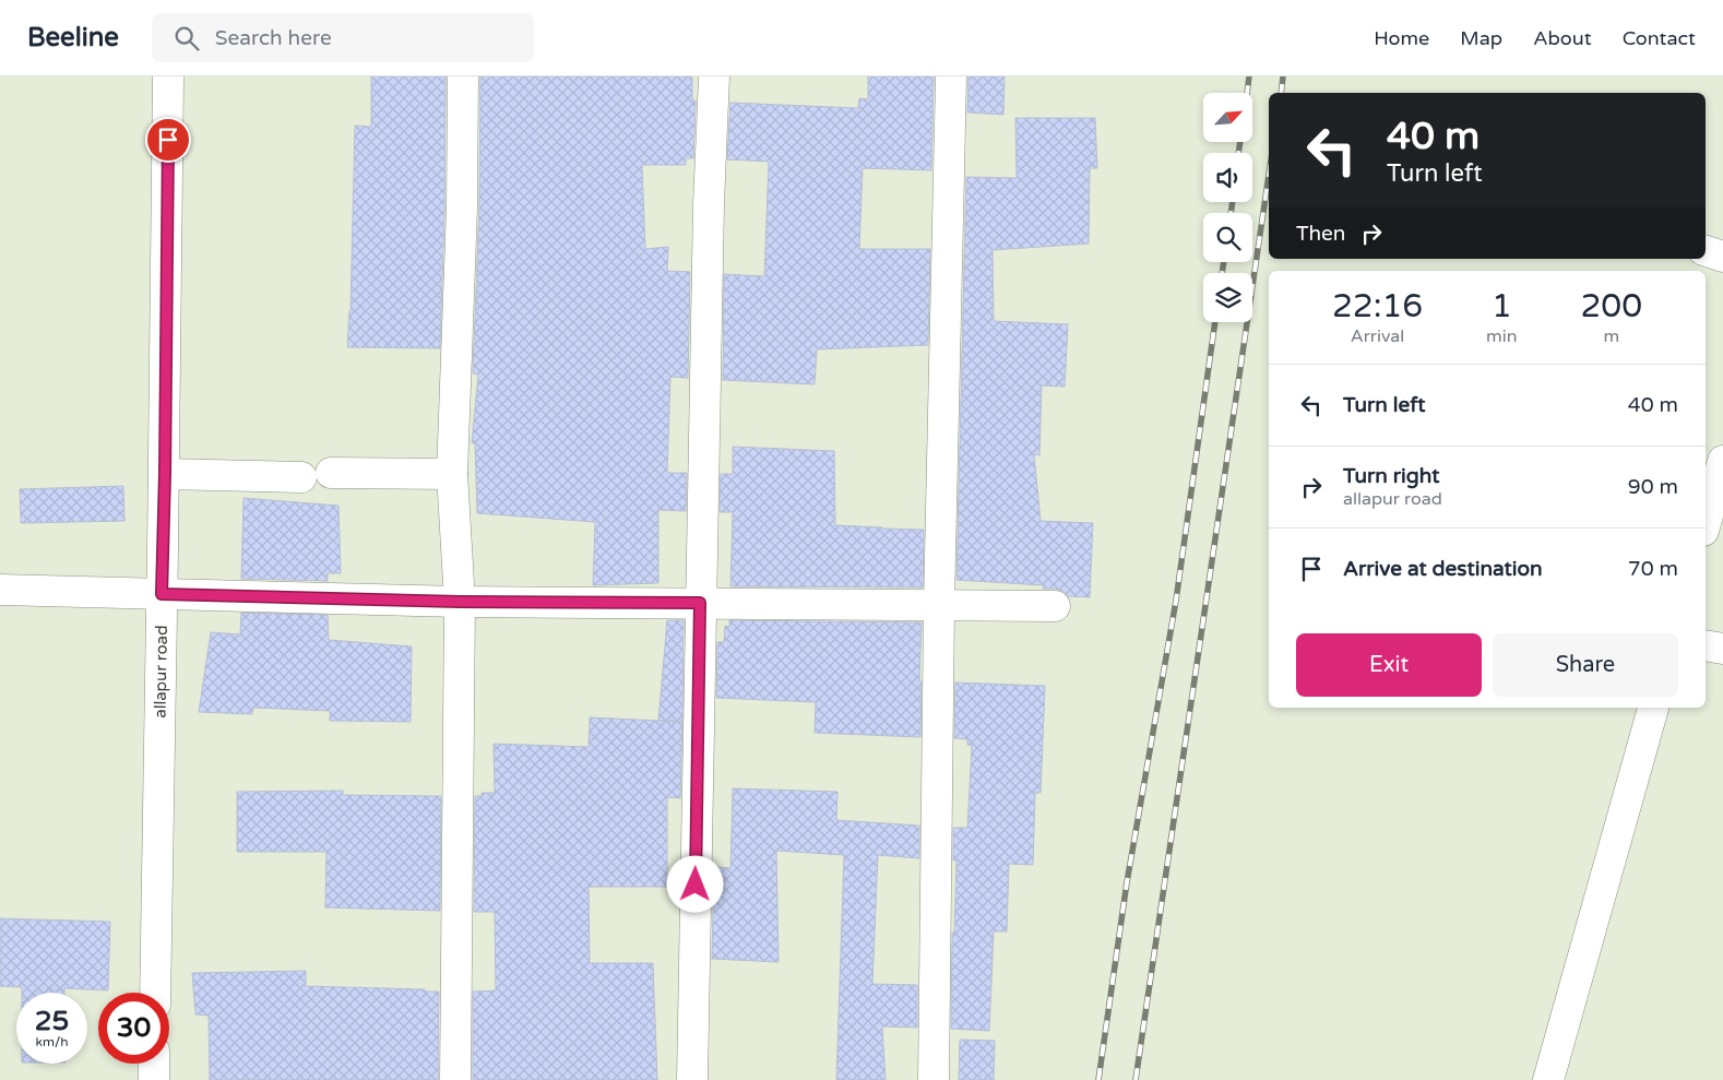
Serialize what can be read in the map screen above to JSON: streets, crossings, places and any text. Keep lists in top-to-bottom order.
{
  "streets": {
    "street": ["allapur road"]
  },
  "north": "top right",
  "page": {
    "header": "Beeline",
    "search": "Search here",
    "nav": [
      "Home",
      "Map",
      "About",
      "Contact"
    ],
    "turn": ["40 m", "Turn left"],
    "then": "Then",
    "eta": [
      "22:16",
      "Arrival",
      "1",
      "min",
      "200",
      "m"
    ],
    "list": [
      {
        "name": "Turn left",
        "value": "40 m"
      },
      {
        "name": "Turn right",
        "note": "allapur road",
        "value": "90 m"
      },
      {
        "name": "Arrive at destination",
        "value": "70 m"
      }
    ],
    "buttons": ["Exit", "Share"],
    "speed": "25 km/h",
    "limit": "30"
  }
}
